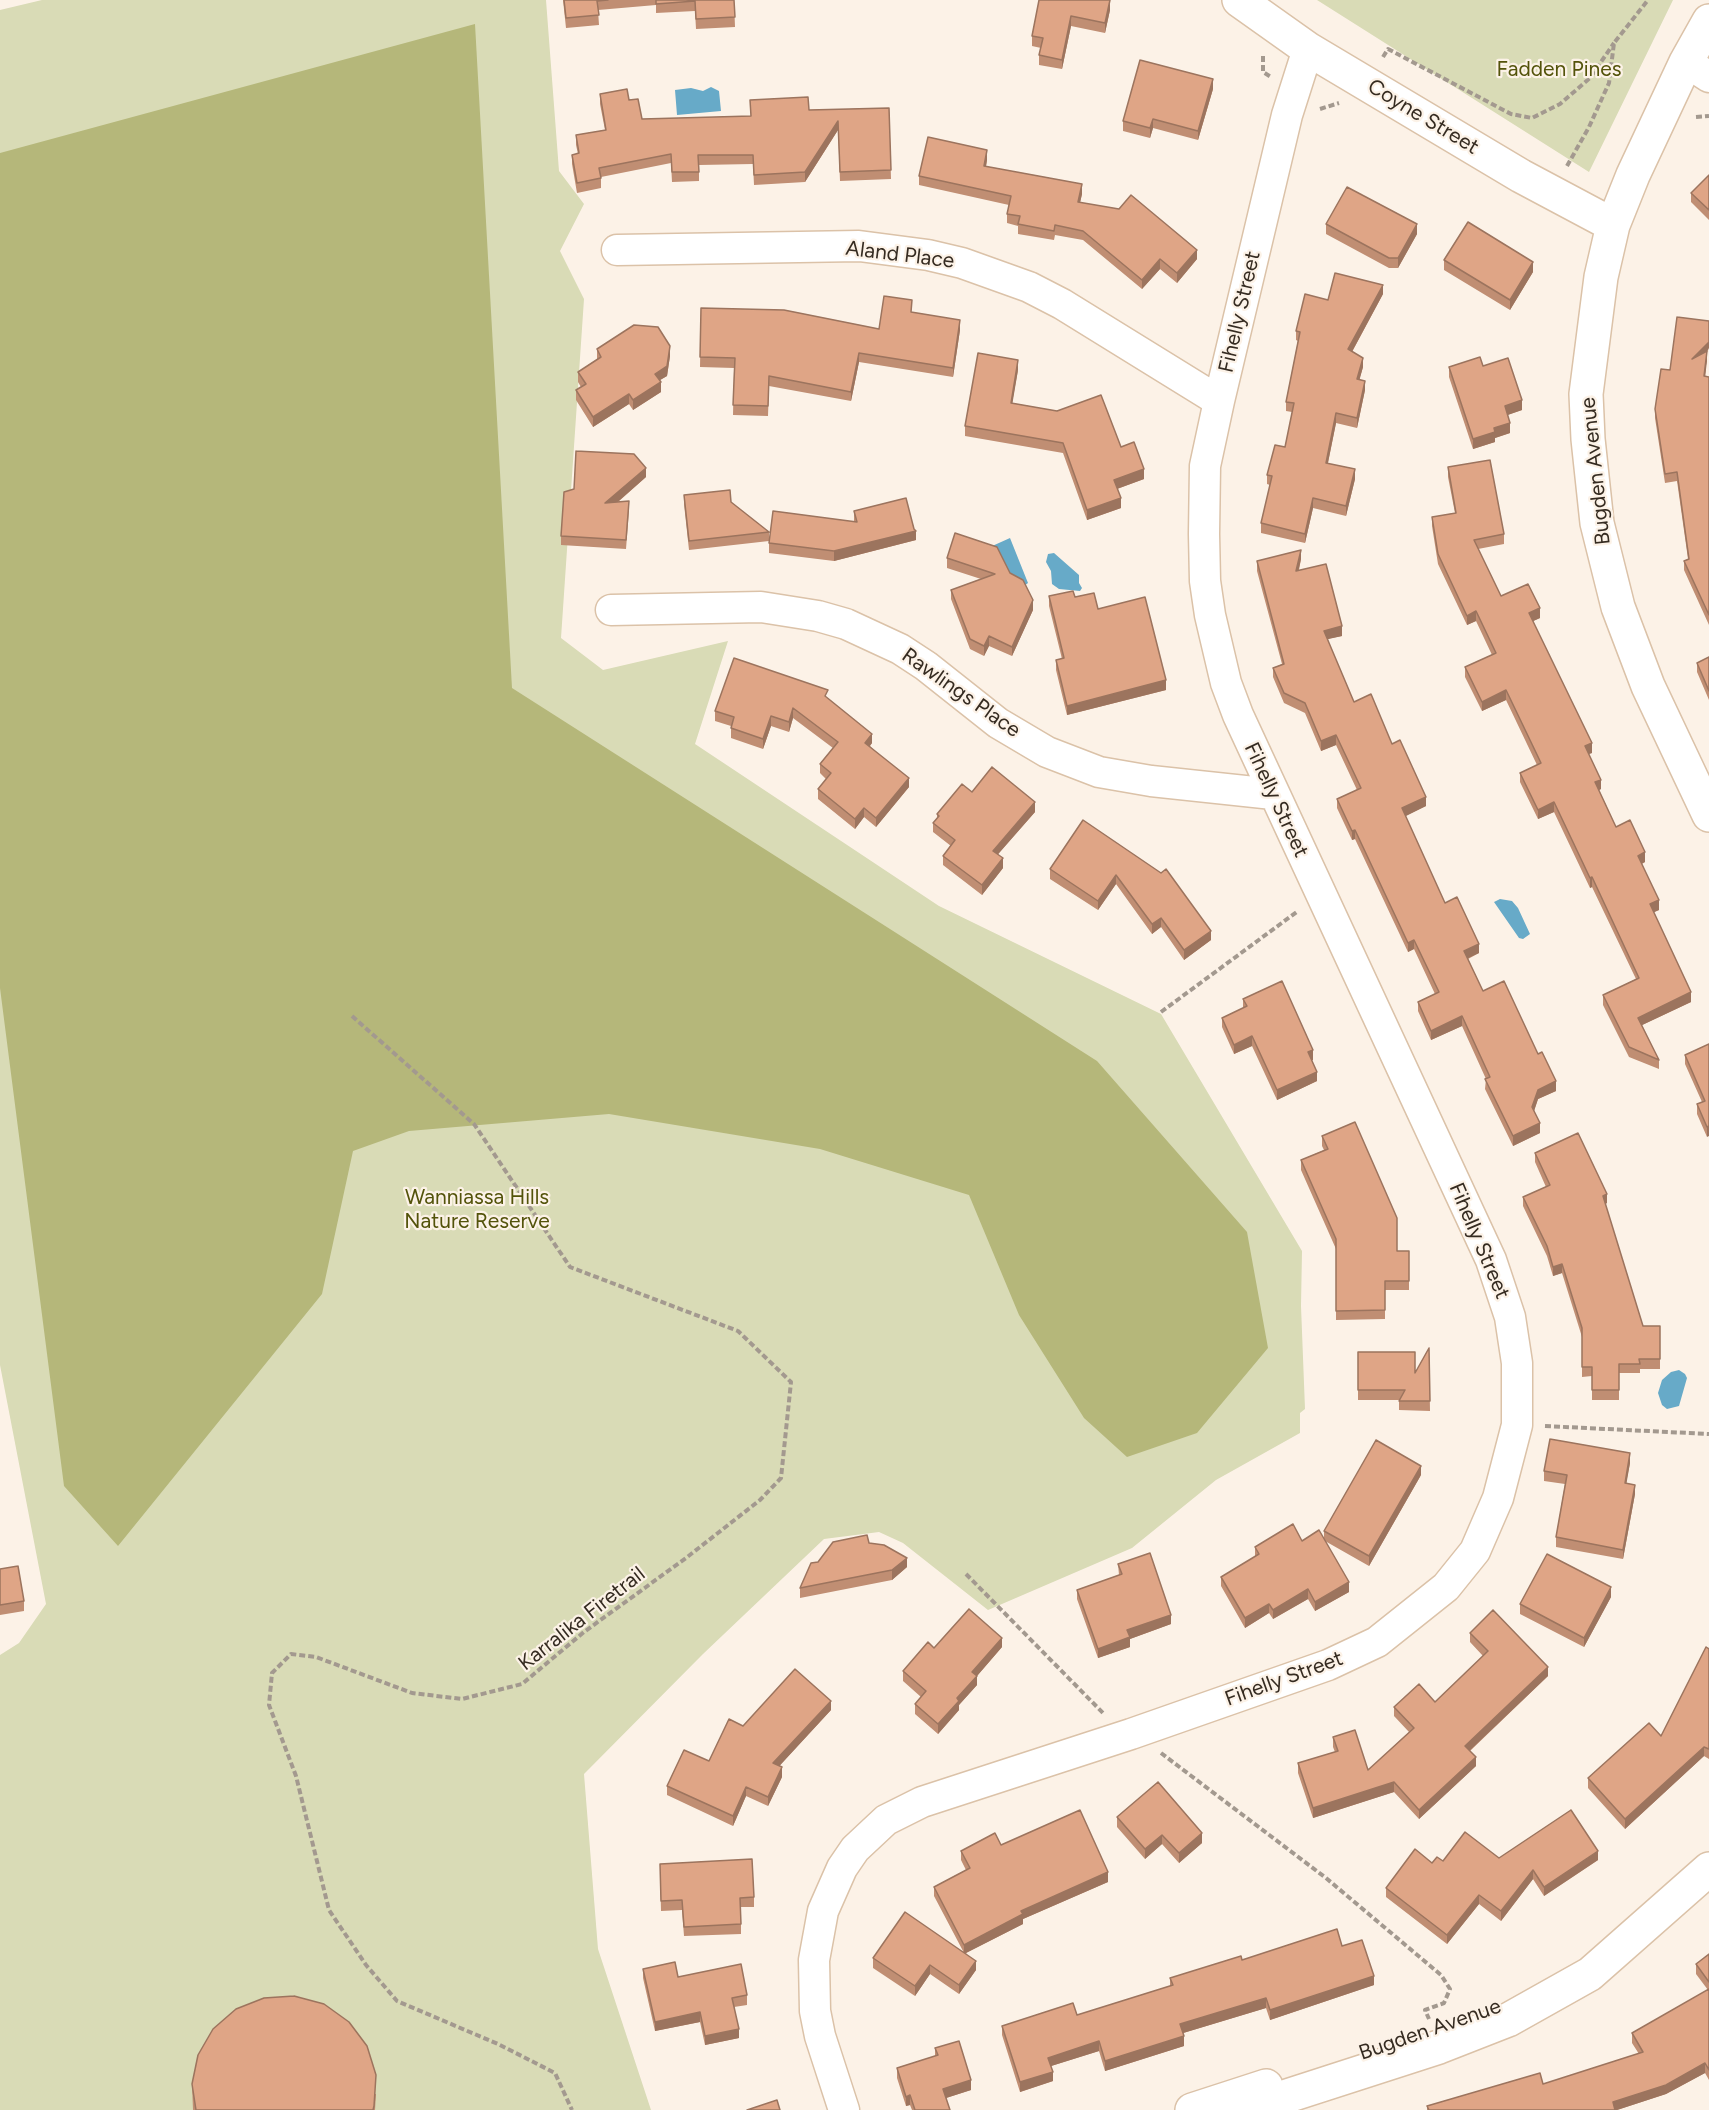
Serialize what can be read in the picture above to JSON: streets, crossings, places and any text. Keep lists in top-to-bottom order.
{
  "streets": {
    "street": [
      "Coyne Street",
      "Aland Place",
      "Fihelly Street",
      "Bugden Avenue",
      "Rawlings Place"
    ],
    "path": ["Karralika Firetrail"]
  },
  "crossings": [
    ["Coyne Street", "Fihelly Street"],
    ["Coyne Street", "Bugden Avenue"],
    ["Aland Place", "Fihelly Street"],
    ["Fihelly Street", "Rawlings Place"]
  ],
  "parks": ["Fadden Pines", "Wanniassa Hills Nature Reserve"]
}
